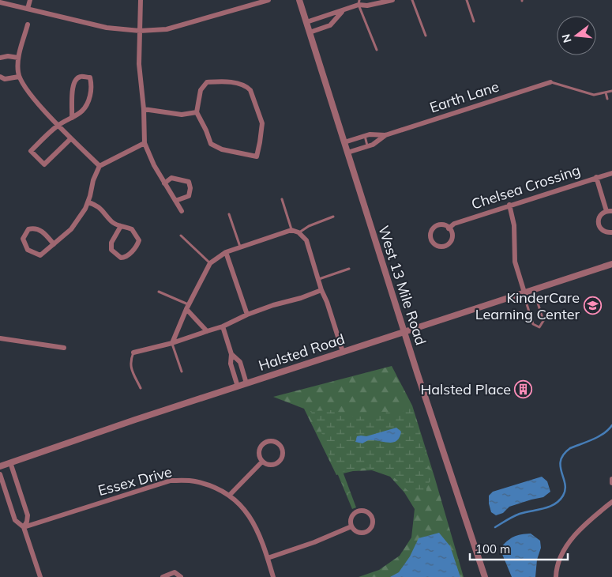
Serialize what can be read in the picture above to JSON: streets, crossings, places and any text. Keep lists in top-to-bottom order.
{
  "streets": {
    "street": [
      "Earth Lane",
      "Chelsea Crossing",
      "West 13 Mile Road",
      "Halsted Road",
      "Essex Drive"
    ]
  },
  "crossings": [
    ["Earth Lane", "West 13 Mile Road"],
    ["West 13 Mile Road", "Halsted Road"]
  ],
  "places": {
    "school or university": ["KinderCare Learning Center"],
    "building": ["Halsted Place"]
  },
  "scale_bar": "100 m",
  "north": "left"
}
